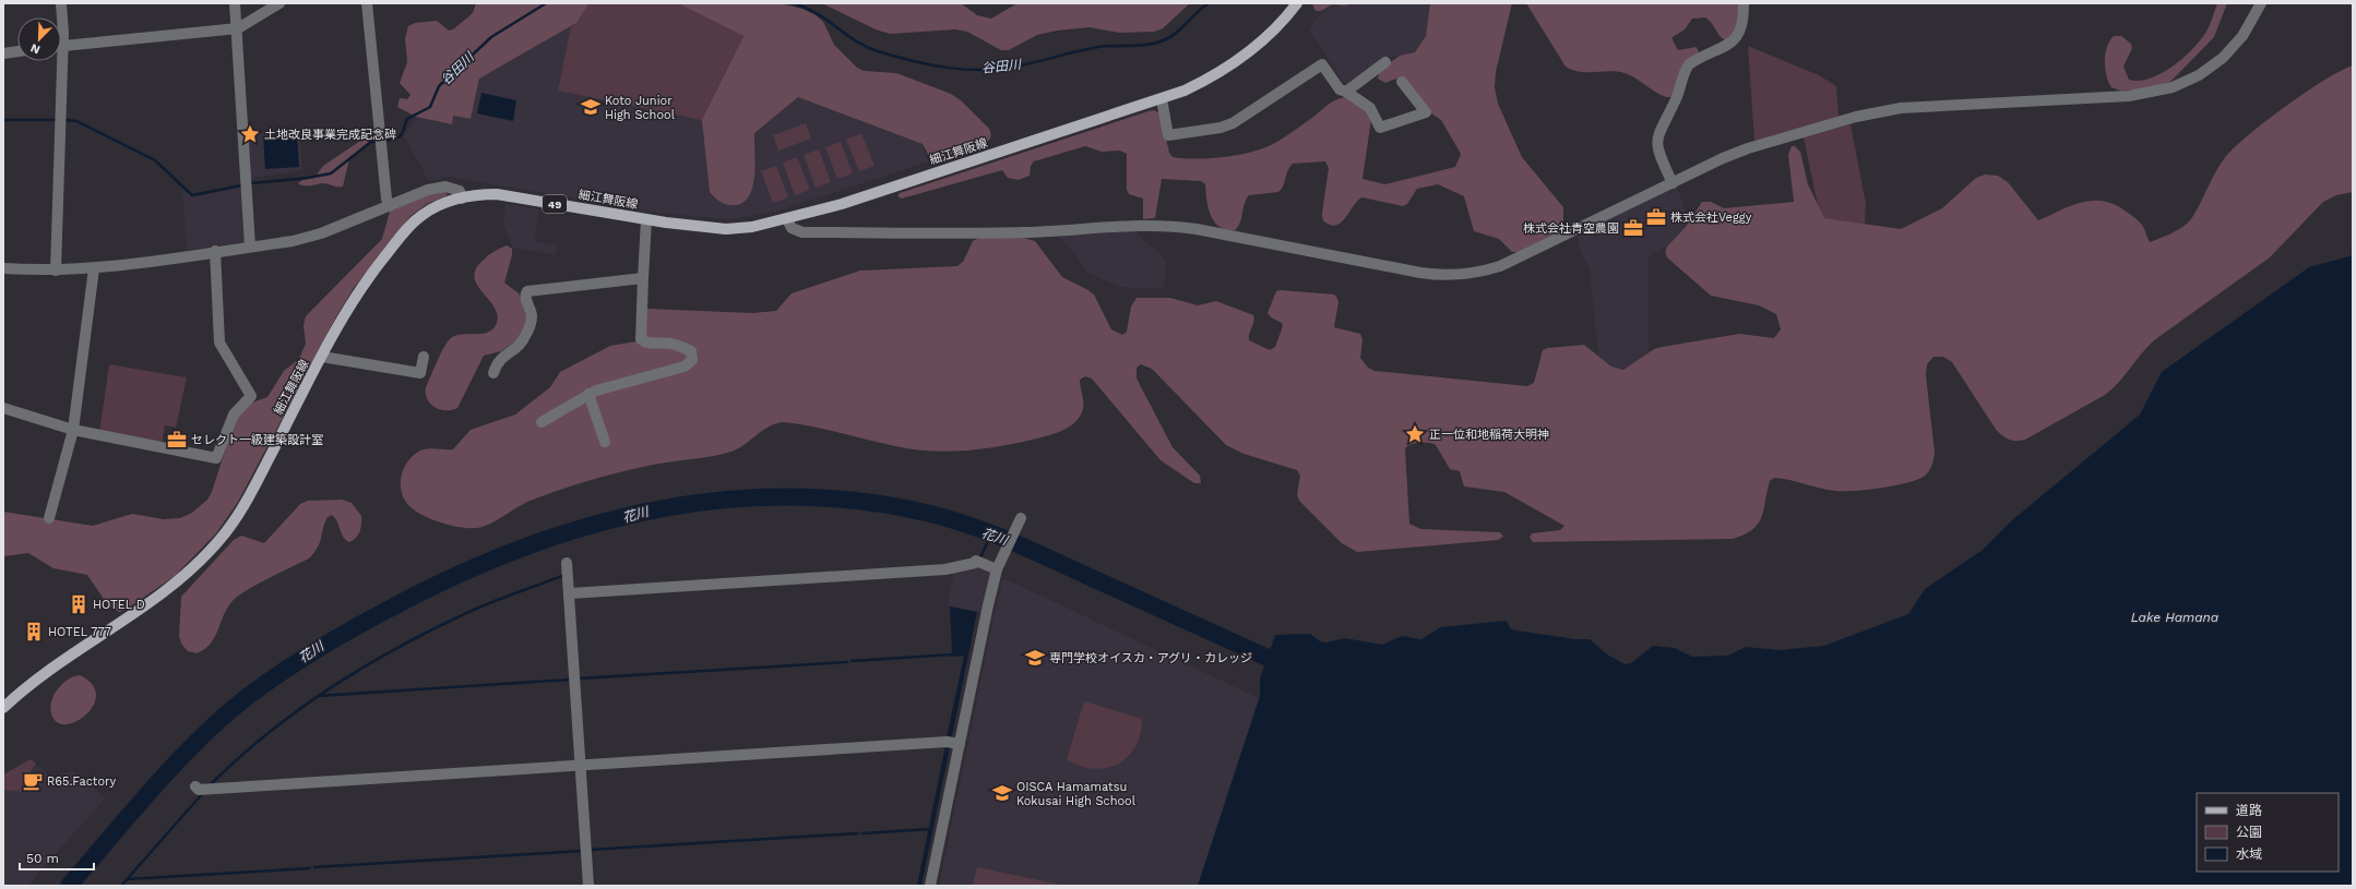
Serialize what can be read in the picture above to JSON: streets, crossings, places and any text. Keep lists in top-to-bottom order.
{
  "streets": {
    "main road": ["細江舞阪線", "49"]
  },
  "water": ["谷田川", "花川", "Lake Hamana"],
  "places": {
    "school or university": ["Koto Junior High School", "専門学校オイスカ・アグリ・カレッジ", "OISCA Hamamatsu Kokusai High School"],
    "place": ["土地改良事業完成記念碑", "正一位和地稲荷大明神"],
    "office": ["株式会社Veggy", "株式会社青空農園", "セレクト一級建築設計室"],
    "building": ["HOTEL D", "HOTEL 777"],
    "cafe": ["R65.Factory"]
  },
  "legend": ["道路", "公園", "水域"],
  "scale_bar": "50 m",
  "north": "bottom left"
}
